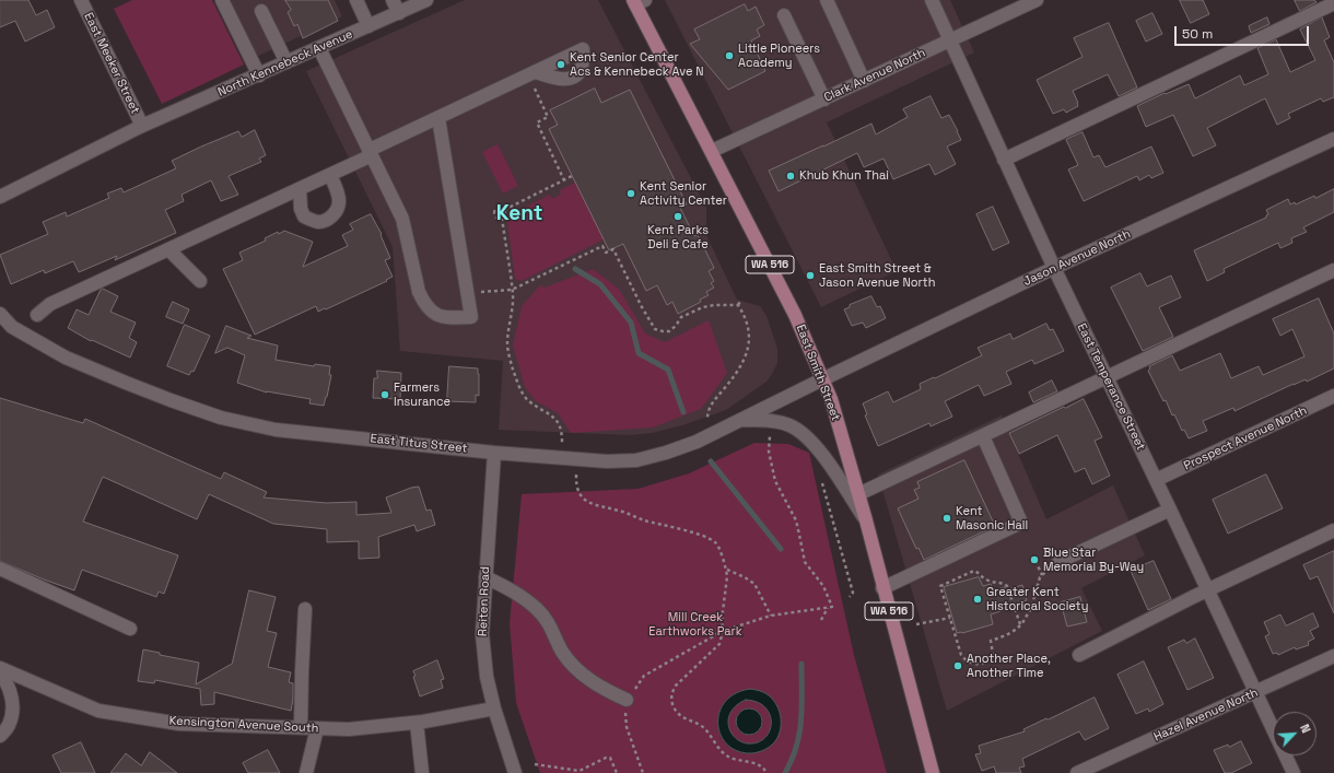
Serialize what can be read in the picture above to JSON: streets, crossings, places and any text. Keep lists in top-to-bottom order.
{
  "streets": {
    "main road": ["WA 516", "East Smith Street"],
    "street": [
      "East Meeker Street",
      "North Kennebeck Avenue",
      "Clark Avenue North",
      "Jason Avenue North",
      "East Temperance Street",
      "Prospect Avenue North",
      "East Titus Street",
      "Reiten Road",
      "Hazel Avenue North",
      "Kensington Avenue South"
    ]
  },
  "crossings": [
    ["East Meeker Street", "North Kennebeck Avenue"],
    ["Clark Avenue North", "East Smith Street"],
    ["Clark Avenue North", "East Temperance Street"],
    ["Jason Avenue North", "East Smith Street"],
    ["Jason Avenue North", "East Temperance Street"],
    ["Jason Avenue North", "East Titus Street"],
    ["East Smith Street", "East Titus Street"],
    ["East Temperance Street", "Prospect Avenue North"],
    ["East Temperance Street", "Hazel Avenue North"],
    ["East Titus Street", "Reiten Road"],
    ["Reiten Road", "Kensington Avenue South"]
  ],
  "districts": ["Kent"],
  "parks": ["Mill Creek Earthworks Park"],
  "places": [
    "Little Pioneers Academy",
    "Kent Senior Center Acs & Kennebeck Ave N",
    "Khub Khun Thai",
    "Kent Senior Activity Center",
    "Kent Parks Deli & Cafe",
    "East Smith Street & Jason Avenue North",
    "Farmers Insurance",
    "Kent Masonic Hall",
    "Blue Star Memorial By-Way",
    "Greater Kent Historical Society",
    "Another Place, Another Time"
  ],
  "scale_bar": "50 m",
  "north": "top right"
}
